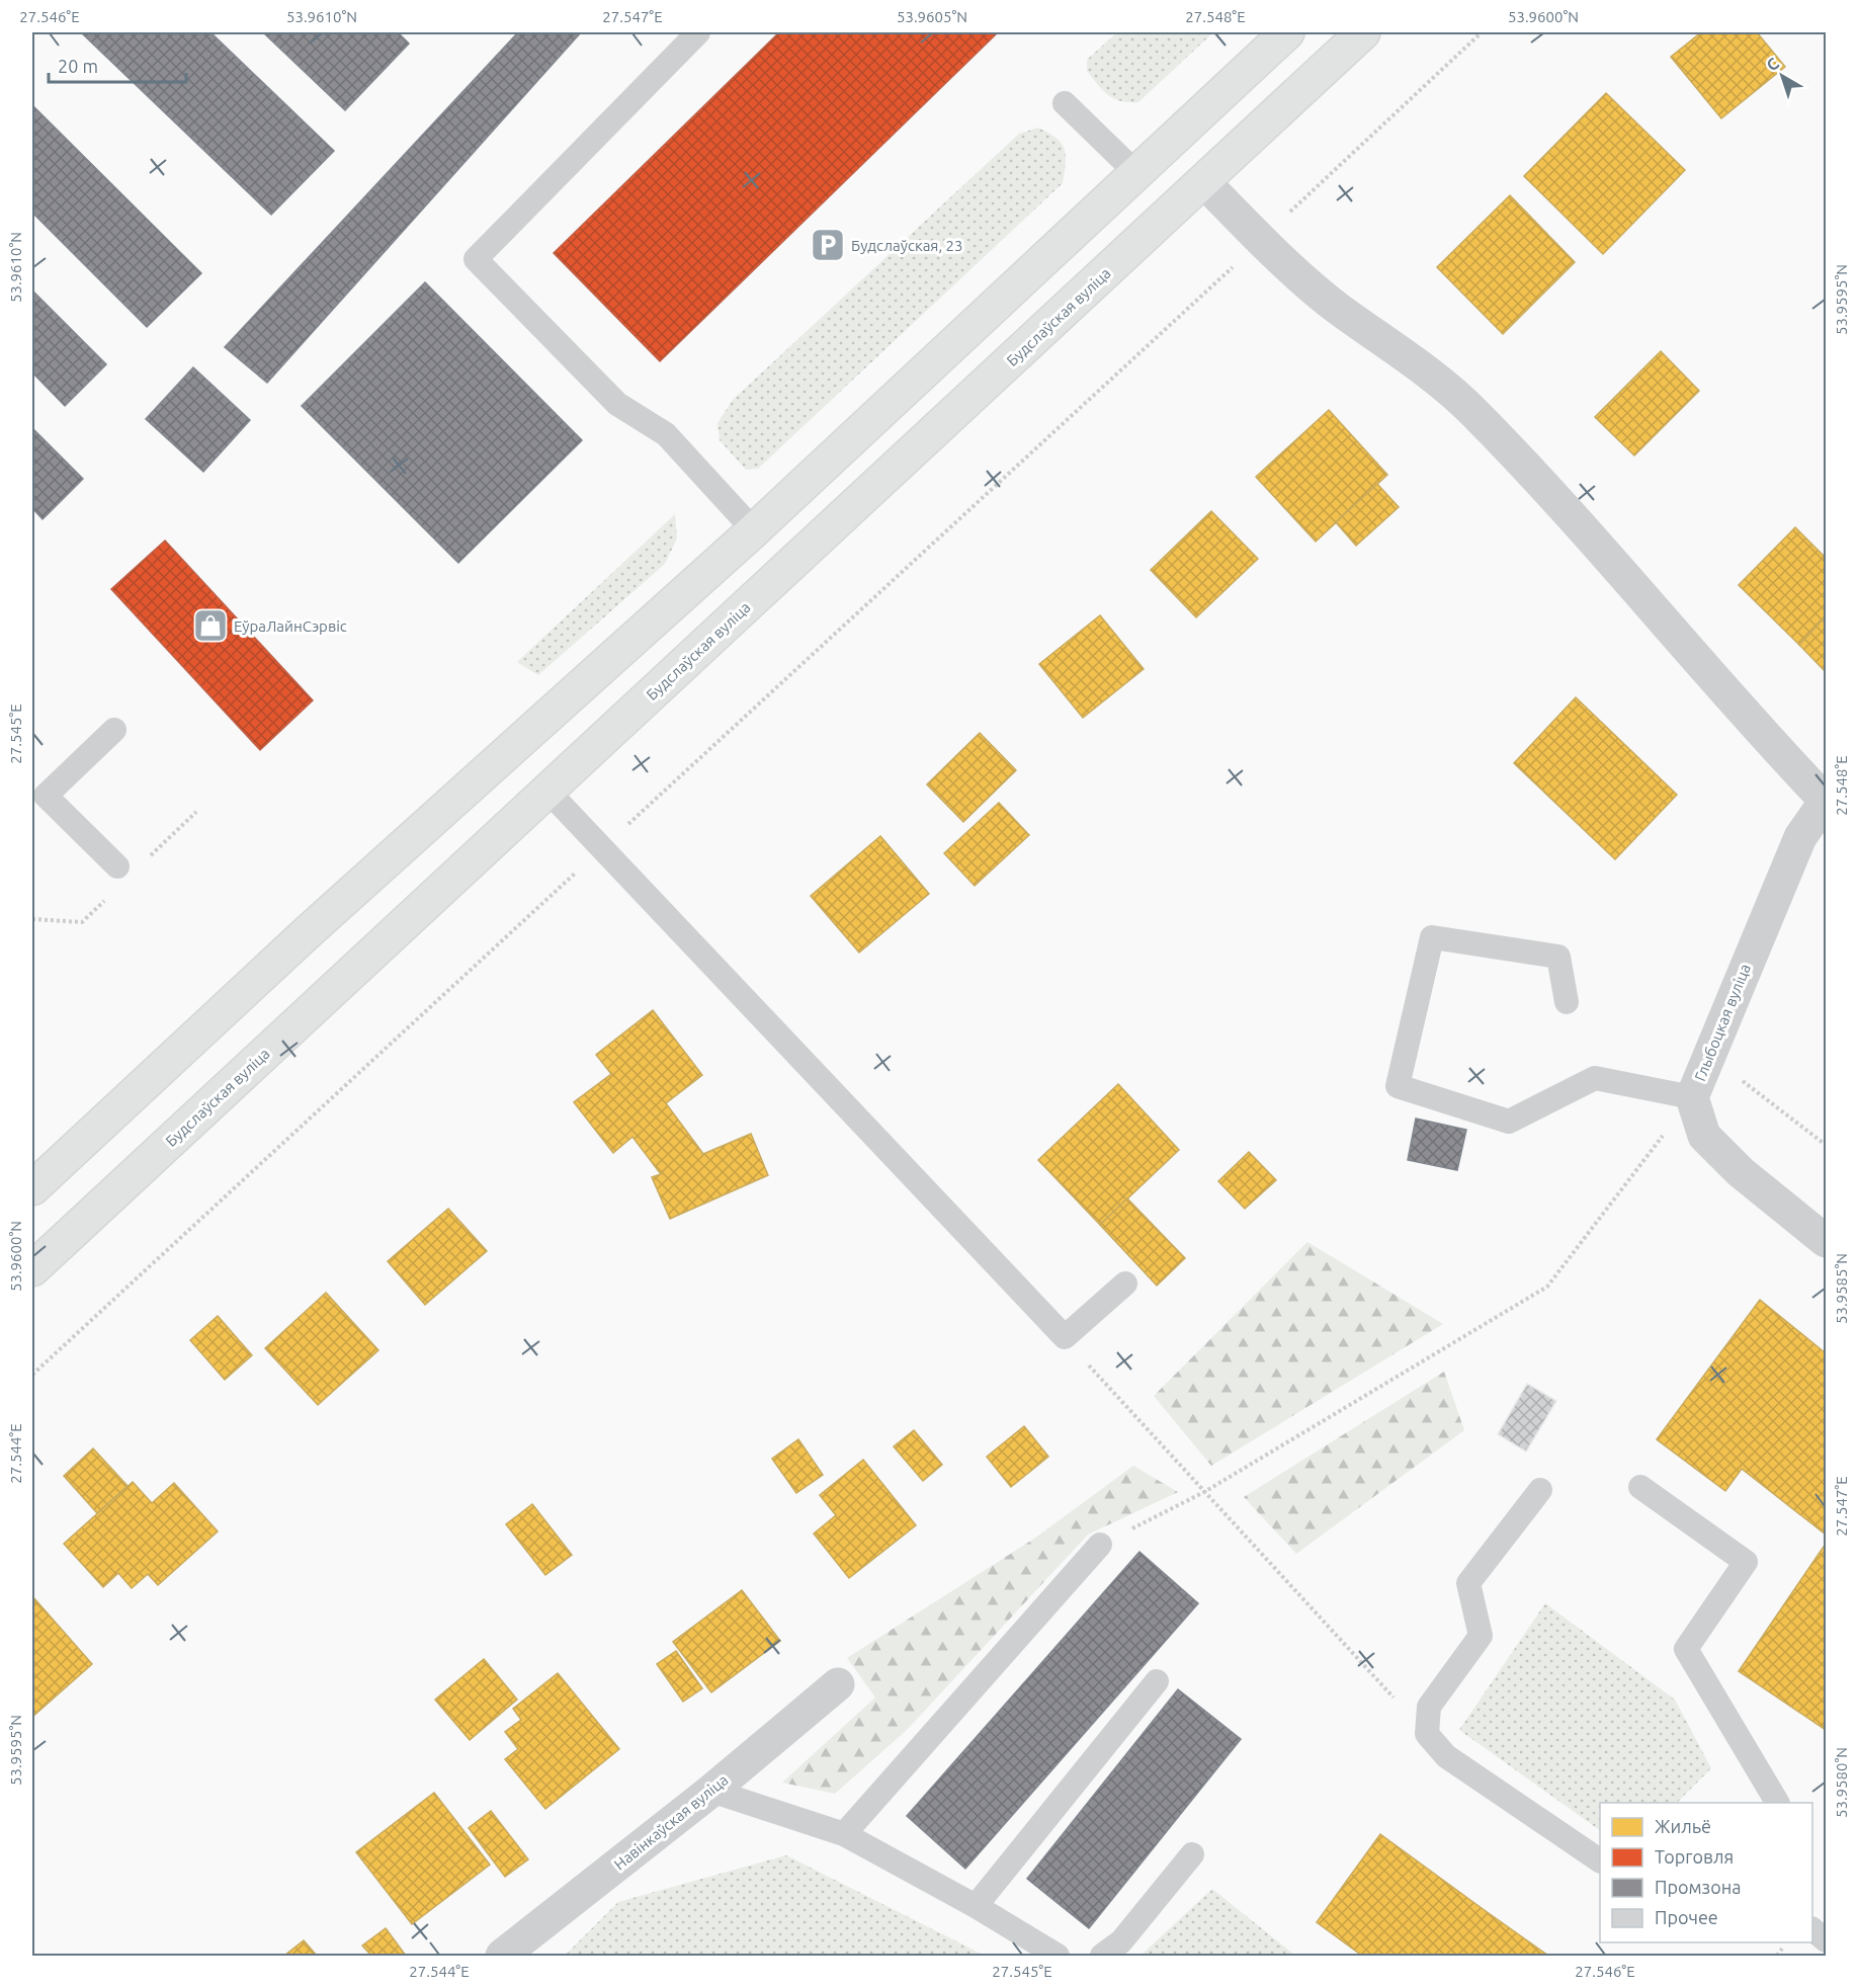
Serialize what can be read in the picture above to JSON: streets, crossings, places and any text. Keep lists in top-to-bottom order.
{
  "streets": {
    "main road": ["Будслаўская вуліца"],
    "street": ["Глыбоцкая вуліца", "Навінкаўская вуліца"]
  },
  "places": {
    "parking": ["Будслаўская, 23"],
    "shop": ["ЕўраЛайнСэрвіс"]
  },
  "legend": [
    "Жильё",
    "Торговля",
    "Промзона",
    "Прочее"
  ],
  "scale_bar": "20 m",
  "north": "top left",
  "coordinates": [
    "27.546°E",
    "53.9610°N",
    "27.547°E",
    "53.9605°N",
    "27.548°E",
    "53.9600°N",
    "53.9595°N",
    "27.545°E",
    "53.9585°N",
    "27.544°E",
    "53.9580°N"
  ]
}
